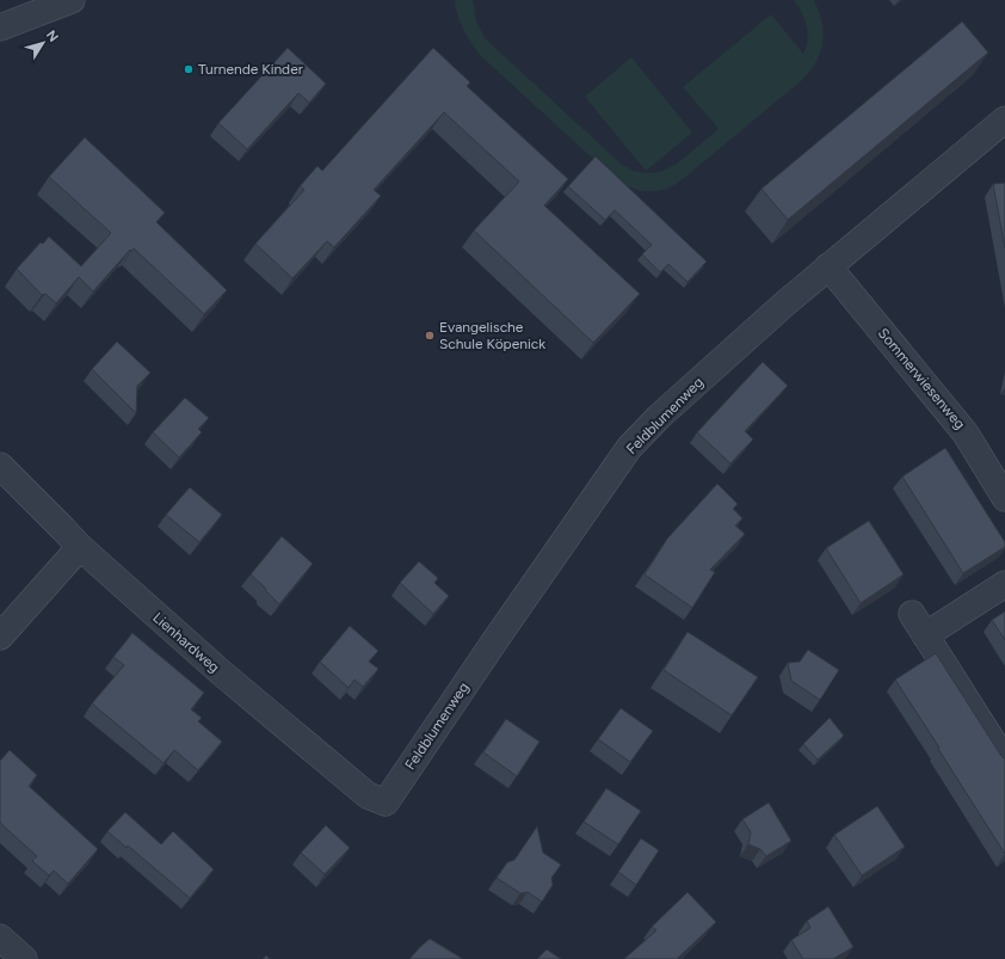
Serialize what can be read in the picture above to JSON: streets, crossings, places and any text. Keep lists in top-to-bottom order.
{
  "streets": {
    "street": ["Sommerwiesenweg", "Feldblumenweg", "Lienhardweg"]
  },
  "crossings": [
    ["Sommerwiesenweg", "Feldblumenweg"],
    ["Feldblumenweg", "Lienhardweg"]
  ],
  "places": ["Turnende Kinder", "Evangelische Schule Köpenick"],
  "north": "top right"
}
